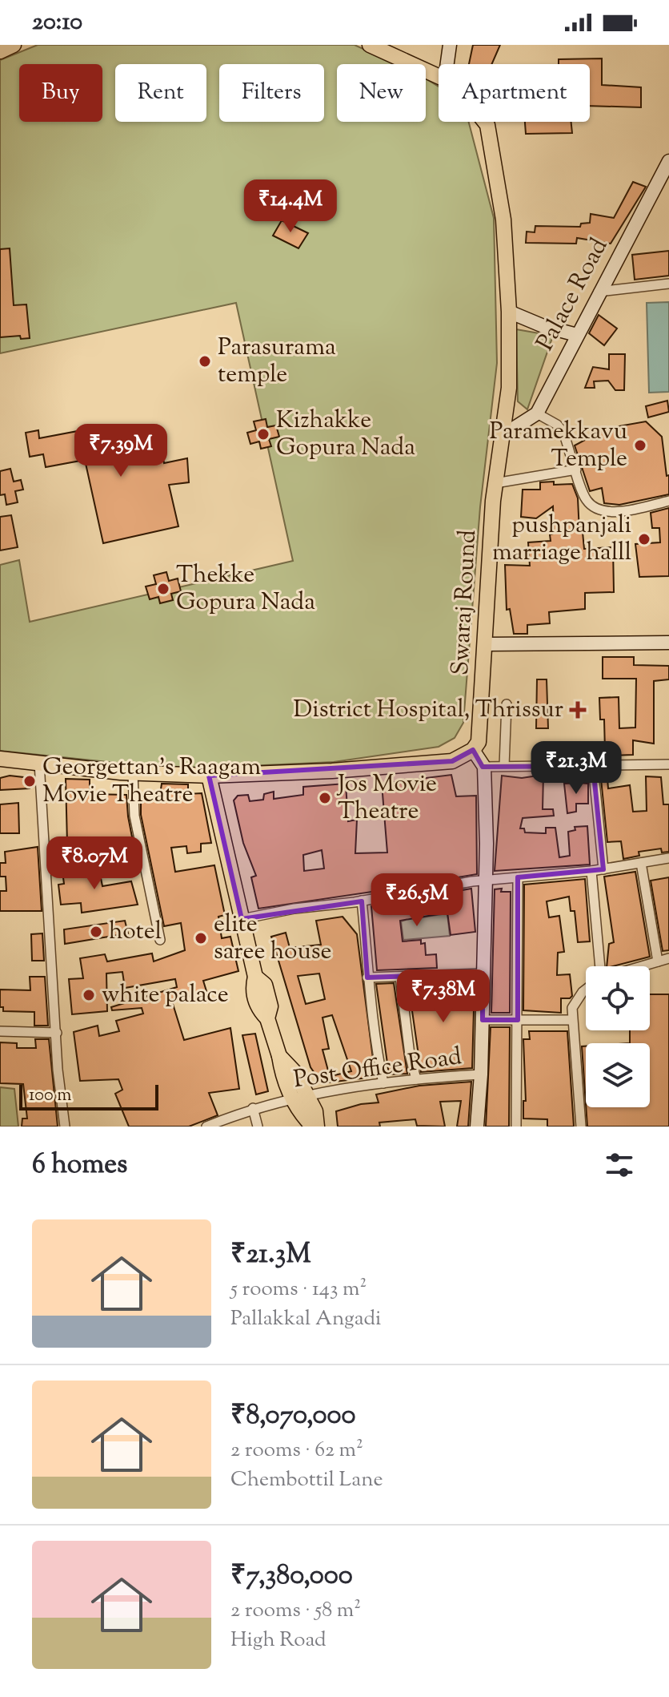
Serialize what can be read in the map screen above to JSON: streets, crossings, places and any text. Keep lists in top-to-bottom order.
{
  "streets": {
    "main road": ["Palace Road", "Swaraj Round"],
    "street": ["Post Office Road"]
  },
  "places": {
    "other": [
      "Parasurama temple",
      "Kizhakke Gopura Nada",
      "Paramekkavu Temple",
      "pushpanjali marriage halll",
      "Thekke Gopura Nada",
      "Georgettan's Raagam Movie Theatre",
      "Jos Movie Theatre",
      "hotel",
      "elite saree house",
      "white palace"
    ],
    "health": ["District Hospital, Thrissur"]
  },
  "scale_bar": "100 m",
  "page": {
    "status": "20:10",
    "chip": [
      "Buy",
      "Rent",
      "Filters",
      "New",
      "Apartment"
    ],
    "price": [
      "₹14.4M",
      "₹7.39M",
      "₹21.3M",
      "₹8.07M",
      "₹26.5M",
      "₹7.38M"
    ],
    "scale": "100 m",
    "heading": "6 homes",
    "list": [
      {
        "name": "₹21.3M",
        "note": "5 rooms · 143 m² · Pallakkal Angadi"
      },
      {
        "name": "₹8,070,000",
        "note": "2 rooms · 62 m² · Chembottil Lane"
      },
      {
        "name": "₹7,380,000",
        "note": "2 rooms · 58 m² · High Road"
      }
    ]
  }
}
